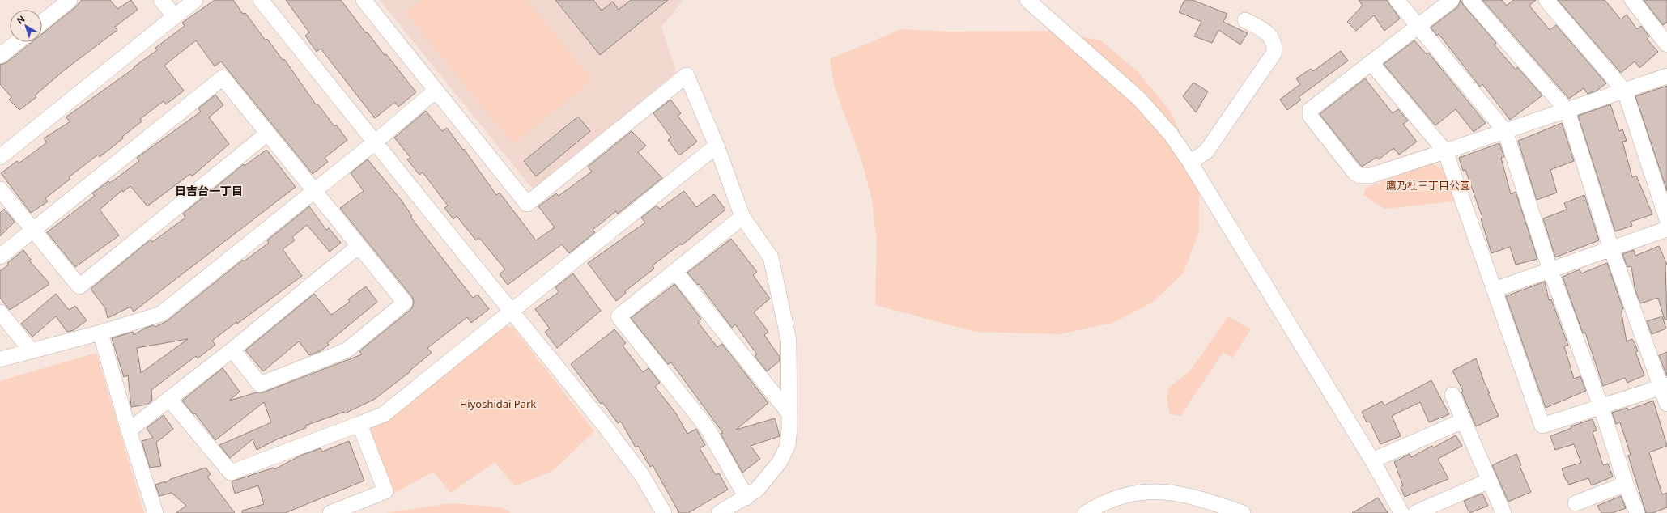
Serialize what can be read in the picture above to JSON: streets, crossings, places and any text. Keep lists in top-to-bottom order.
{
  "districts": ["日吉台一丁目"],
  "parks": ["鷹乃杜三丁目公園", "Hiyoshidai Park"],
  "north": "top left"
}
